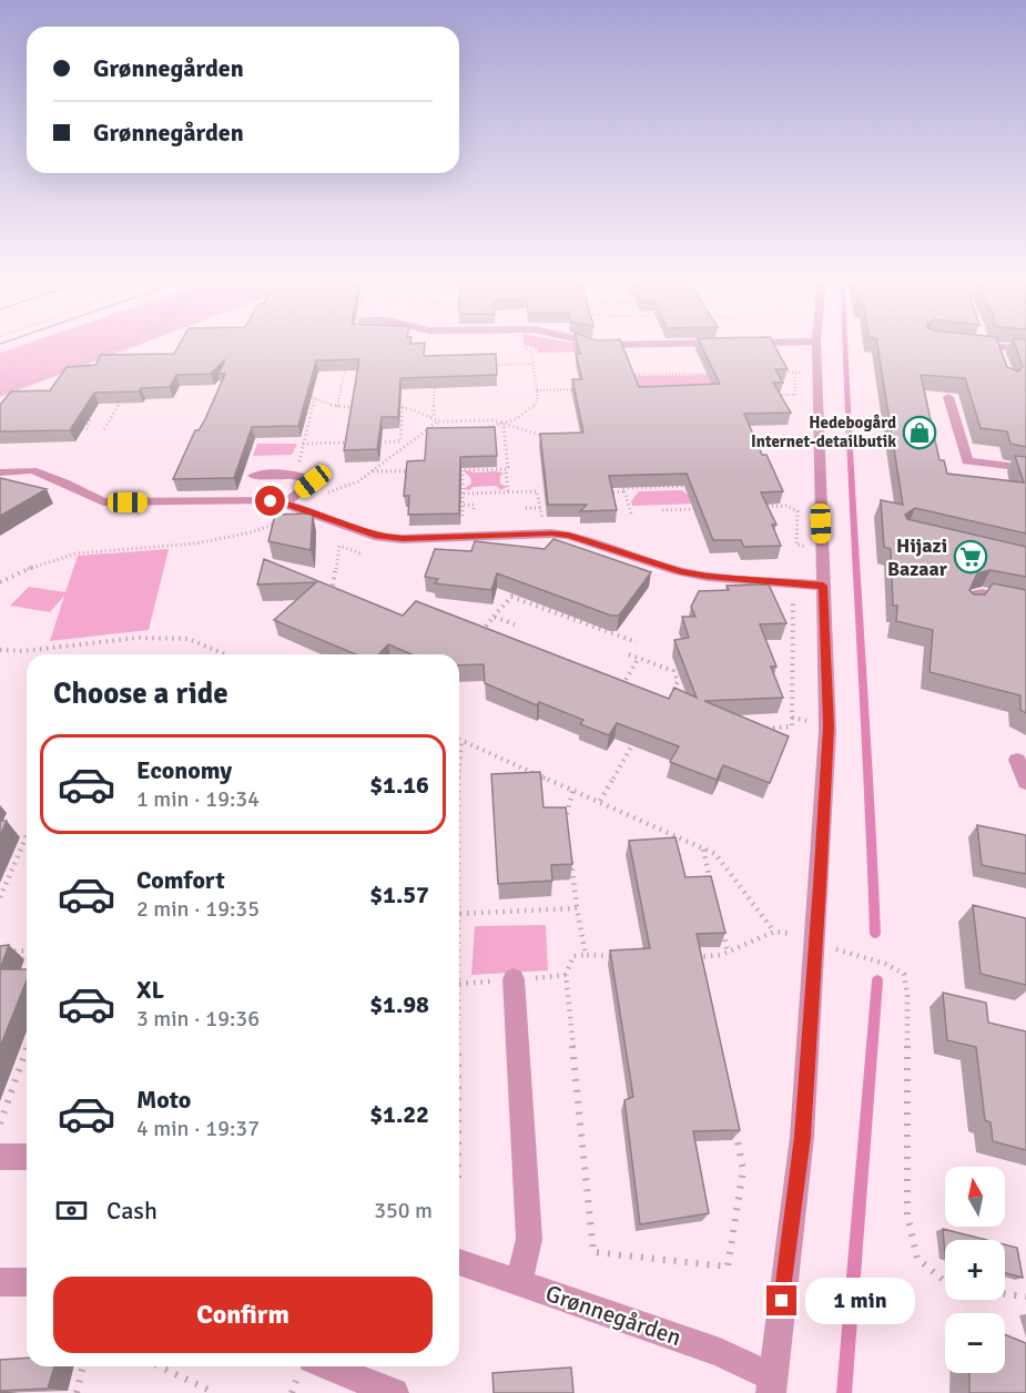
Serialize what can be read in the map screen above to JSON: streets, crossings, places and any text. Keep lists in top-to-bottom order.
{
  "streets": {
    "street": ["Grønnegården"]
  },
  "places": {
    "shop": ["Hedebogård Internet-detailbutik"],
    "supermarket": ["Hijazi Bazaar"]
  },
  "north": "top",
  "page": {
    "banner": ["Grønnegården", "Grønnegården"],
    "heading": "Choose a ride",
    "list": [
      {
        "name": "Economy",
        "note": "1 min · 19:34",
        "value": "$1.16"
      },
      {
        "name": "Comfort",
        "note": "2 min · 19:35",
        "value": "$1.57"
      },
      {
        "name": "XL",
        "note": "3 min · 19:36",
        "value": "$1.98"
      },
      {
        "name": "Moto",
        "note": "4 min · 19:37",
        "value": "$1.22"
      }
    ],
    "map_buttons": ["+", "−"],
    "pay": ["Cash", "350 m"],
    "buttons": "Confirm",
    "bubble": "1 min"
  }
}
